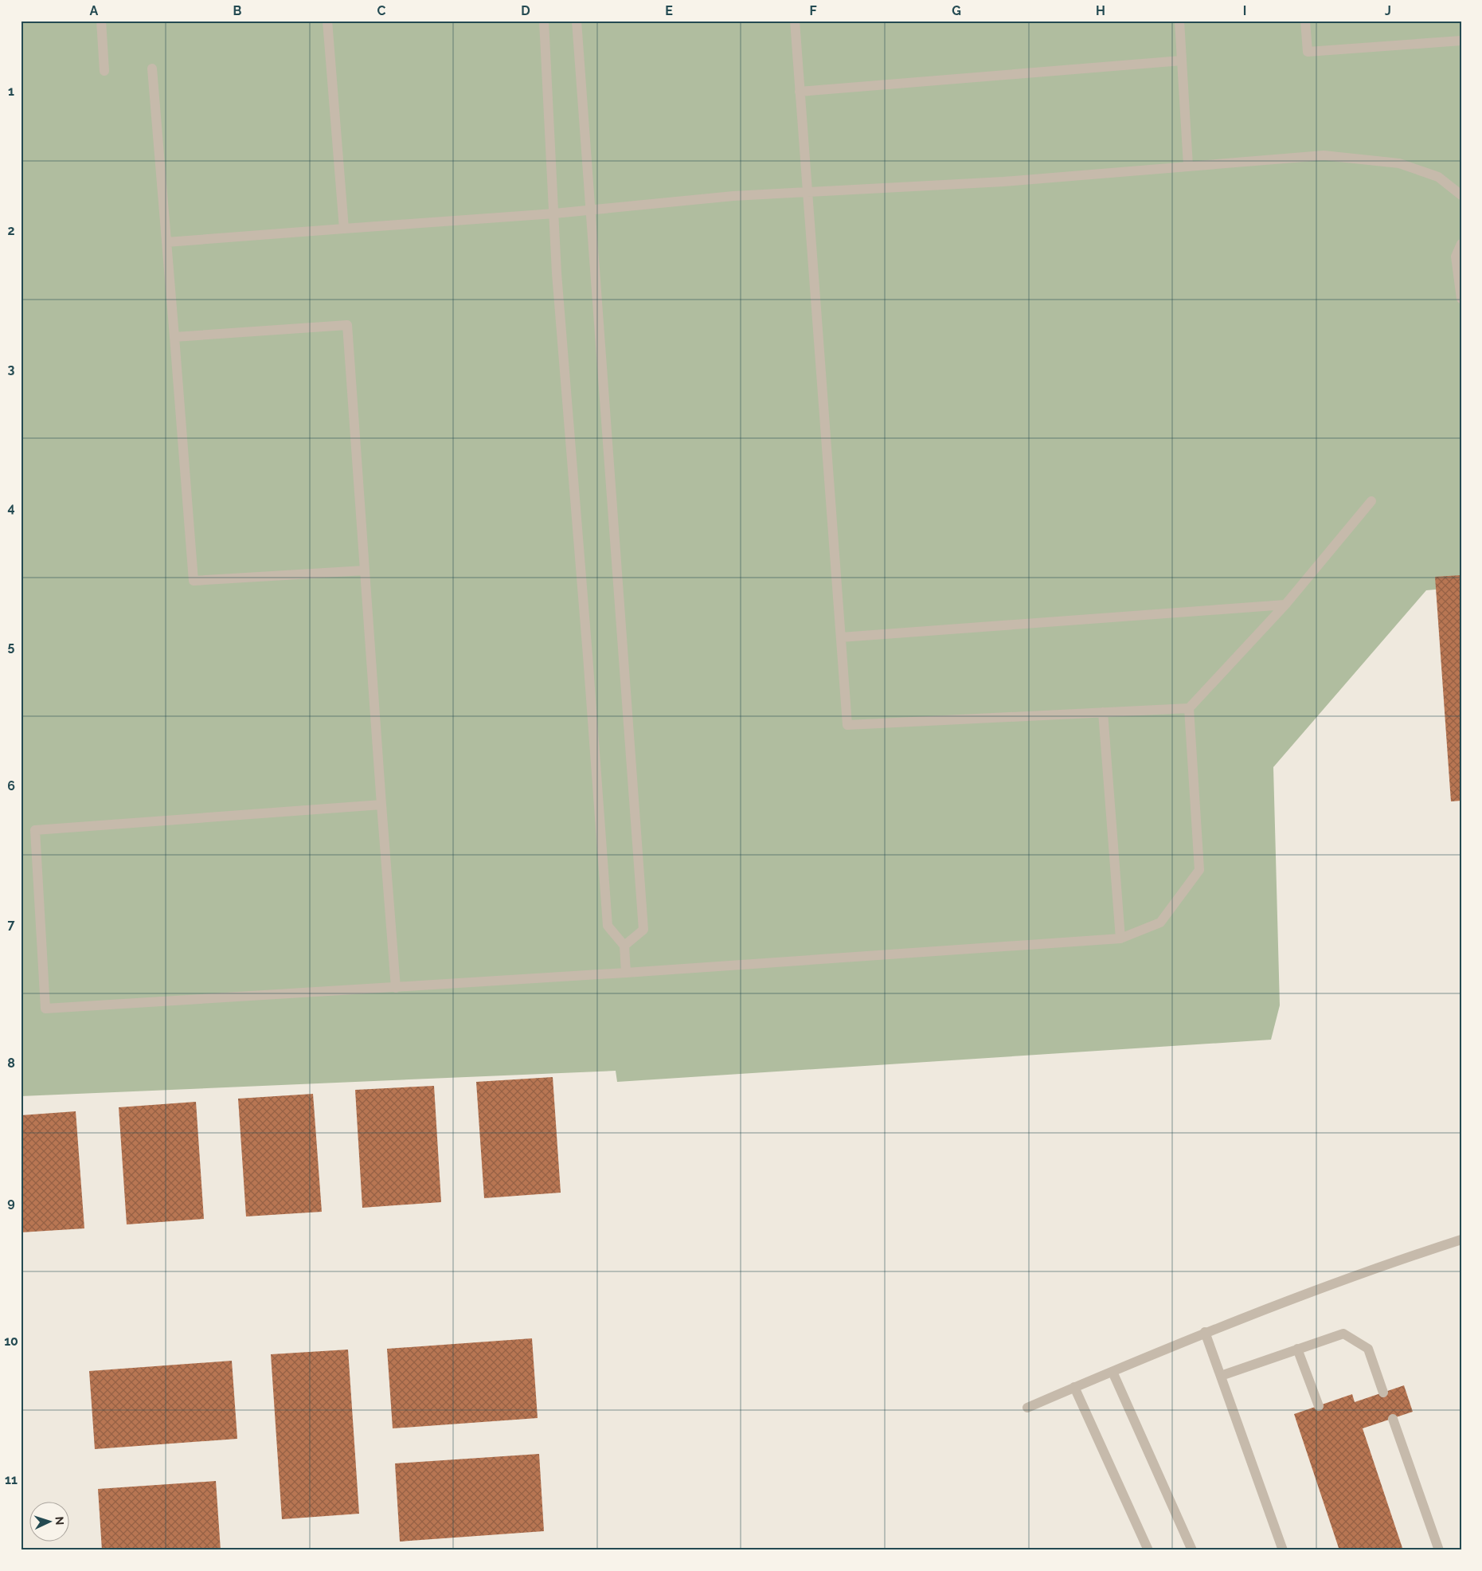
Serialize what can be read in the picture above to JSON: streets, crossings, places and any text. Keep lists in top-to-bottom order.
{
  "north": "right",
  "grid": {
    "columns": [
      "A",
      "B",
      "C",
      "D",
      "E",
      "F",
      "G",
      "H",
      "I",
      "J"
    ],
    "rows": [
      "1",
      "2",
      "3",
      "4",
      "5",
      "6",
      "7",
      "8",
      "9",
      "10",
      "11"
    ]
  }
}
